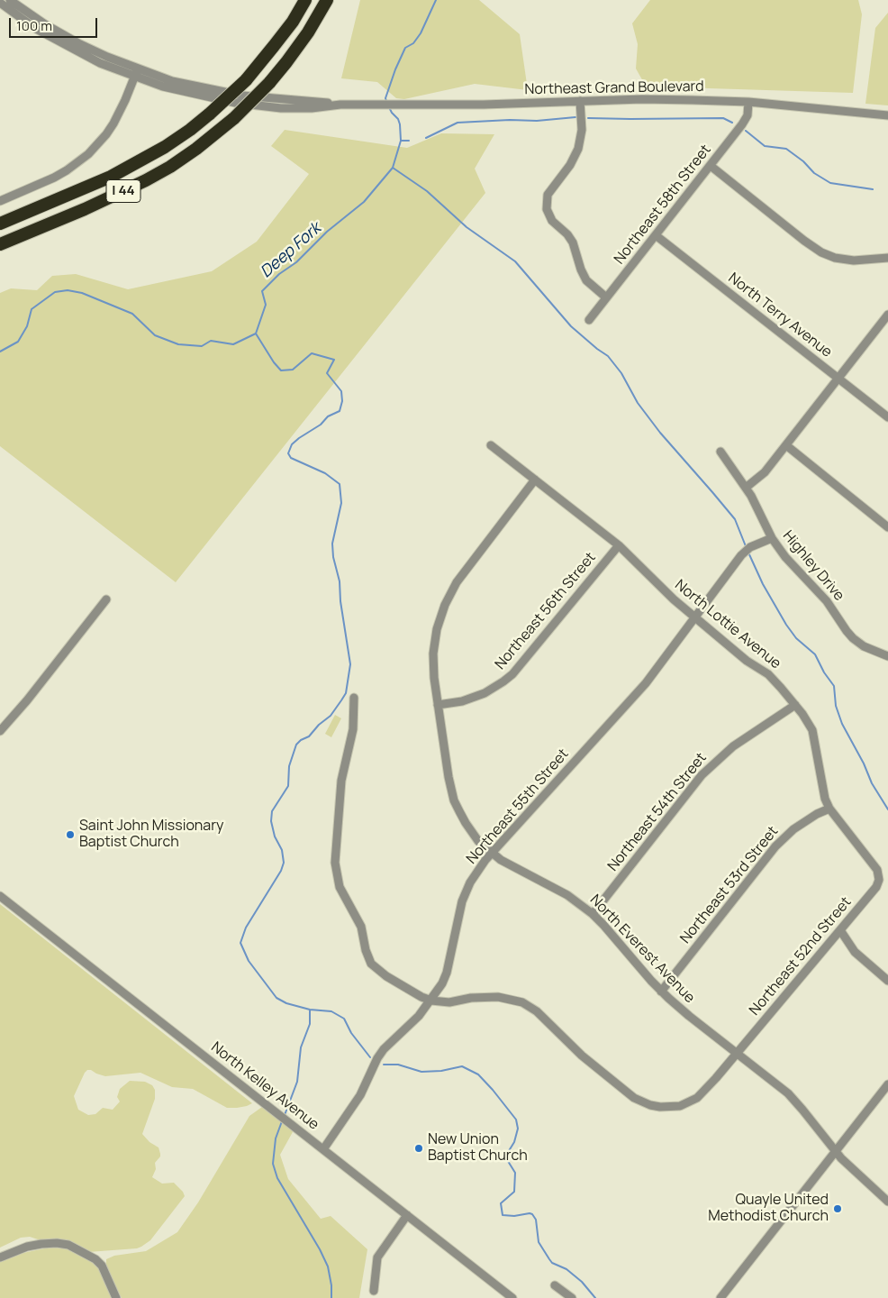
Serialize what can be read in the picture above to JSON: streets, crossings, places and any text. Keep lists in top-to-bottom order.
{
  "streets": {
    "highway": ["I 44"],
    "street": [
      "Northeast Grand Boulevard",
      "Northeast 58th Street",
      "North Terry Avenue",
      "Highley Drive",
      "Northeast 56th Street",
      "North Lottie Avenue",
      "Northeast 55th Street",
      "Northeast 54th Street",
      "Northeast 53rd Street",
      "North Everest Avenue",
      "Northeast 52nd Street",
      "North Kelley Avenue"
    ]
  },
  "crossings": [
    ["Northeast Grand Boulevard", "Northeast 58th Street"],
    ["Northeast 58th Street", "North Terry Avenue"],
    ["Highley Drive", "Northeast 55th Street"],
    ["Northeast 56th Street", "North Lottie Avenue"],
    ["Northeast 56th Street", "North Everest Avenue"],
    ["North Lottie Avenue", "Northeast 55th Street"],
    ["North Lottie Avenue", "Northeast 54th Street"],
    ["North Lottie Avenue", "Northeast 53rd Street"],
    ["North Lottie Avenue", "North Everest Avenue"],
    ["North Lottie Avenue", "Northeast 52nd Street"],
    ["Northeast 55th Street", "North Everest Avenue"],
    ["Northeast 55th Street", "Northeast 52nd Street"],
    ["Northeast 55th Street", "North Kelley Avenue"],
    ["Northeast 54th Street", "North Everest Avenue"],
    ["Northeast 53rd Street", "North Everest Avenue"],
    ["North Everest Avenue", "Northeast 52nd Street"]
  ],
  "water": ["Deep Fork"],
  "places": ["Saint John Missionary Baptist Church", "New Union Baptist Church", "Quayle United Methodist Church"],
  "scale_bar": "100 m"
}
